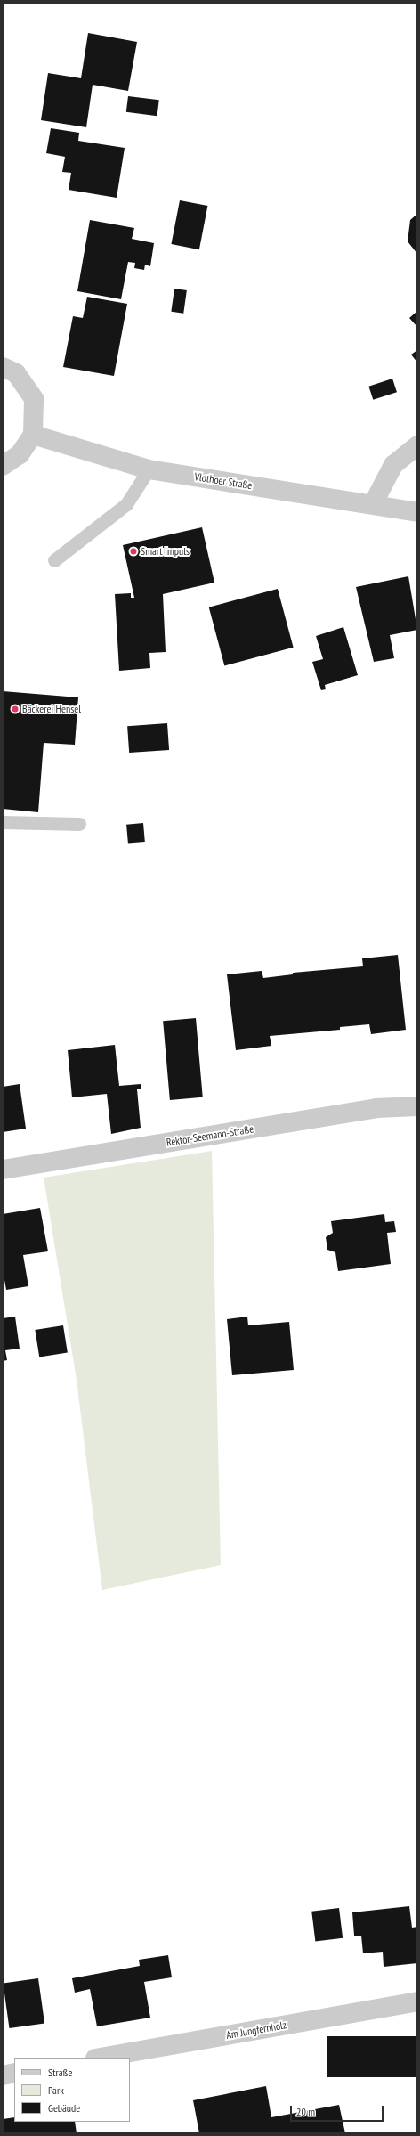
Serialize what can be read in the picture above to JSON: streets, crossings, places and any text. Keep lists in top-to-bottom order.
{
  "streets": {
    "street": ["Vlothoer Straße", "Rektor-Seemann-Straße", "Am Jungfernholz"]
  },
  "places": ["Smart Impuls", "Bäckerei Hensel"],
  "legend": ["Straße", "Park", "Gebäude"],
  "scale_bar": "20 m"
}
